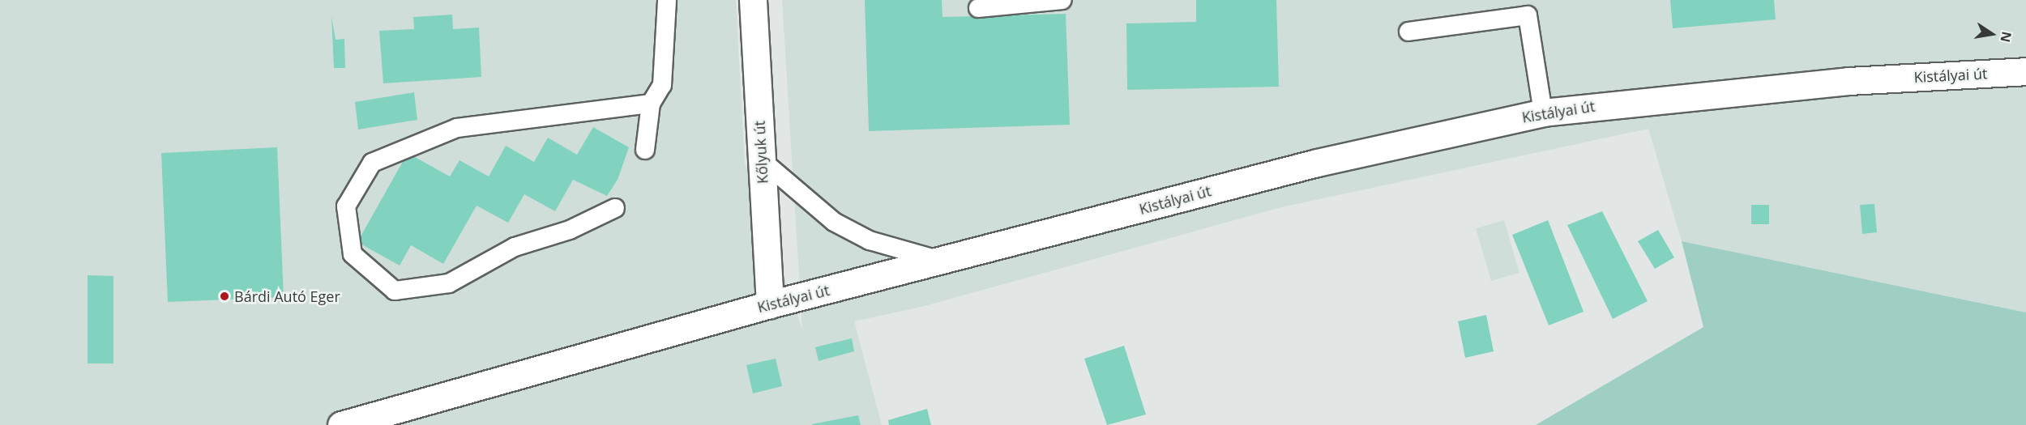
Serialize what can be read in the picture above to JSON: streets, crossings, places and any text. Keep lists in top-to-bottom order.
{
  "streets": {
    "main road": ["Kistályai út", "Kőlyuk út"]
  },
  "crossings": [
    ["Kistályai út", "Kőlyuk út"]
  ],
  "places": ["Bárdi Autó Eger"],
  "north": "right"
}
